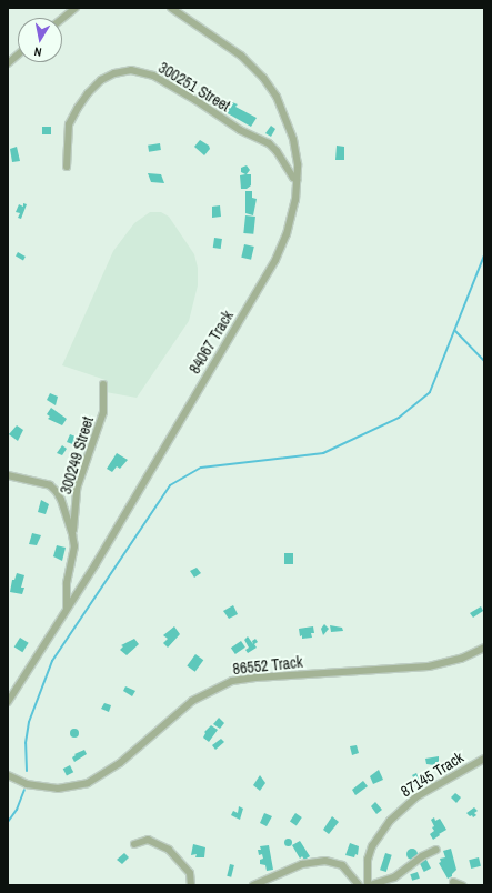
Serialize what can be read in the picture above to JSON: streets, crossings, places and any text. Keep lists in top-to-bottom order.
{
  "streets": {
    "street": [
      "300251 Street",
      "84067 Track",
      "300249 Street",
      "86552 Track",
      "87145 Track"
    ]
  },
  "crossings": [
    ["300251 Street", "84067 Track"]
  ],
  "north": "bottom"
}
